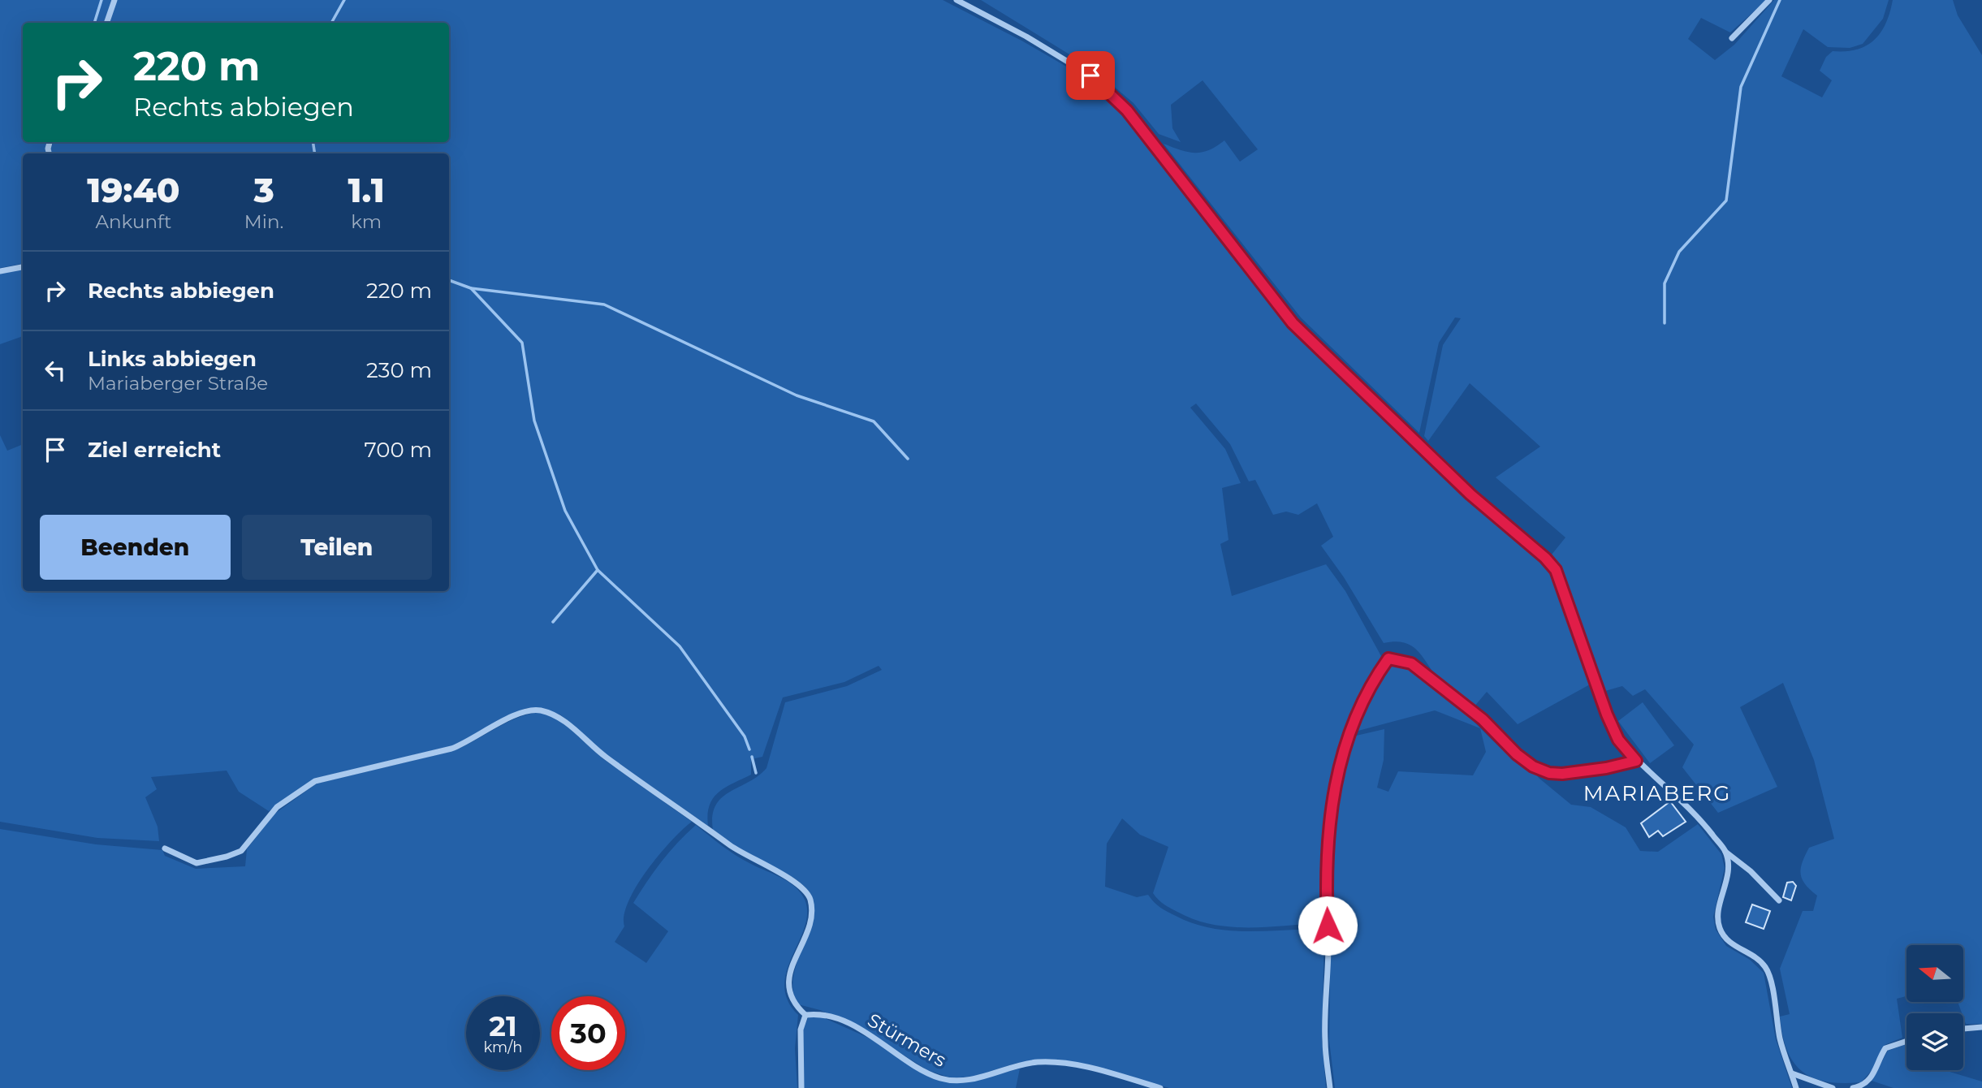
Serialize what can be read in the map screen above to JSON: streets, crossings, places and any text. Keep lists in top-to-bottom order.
{
  "streets": {
    "street": ["Stürmers"]
  },
  "districts": ["MARIABERG"],
  "north": "left",
  "page": {
    "turn": ["220 m", "Rechts abbiegen"],
    "eta": [
      "19:40",
      "Ankunft",
      "3",
      "Min.",
      "1.1",
      "km"
    ],
    "list": [
      {
        "name": "Rechts abbiegen",
        "value": "220 m"
      },
      {
        "name": "Links abbiegen",
        "note": "Mariaberger Straße",
        "value": "230 m"
      },
      {
        "name": "Ziel erreicht",
        "value": "700 m"
      }
    ],
    "buttons": ["Beenden", "Teilen"],
    "speed": "21 km/h",
    "limit": "30"
  }
}
